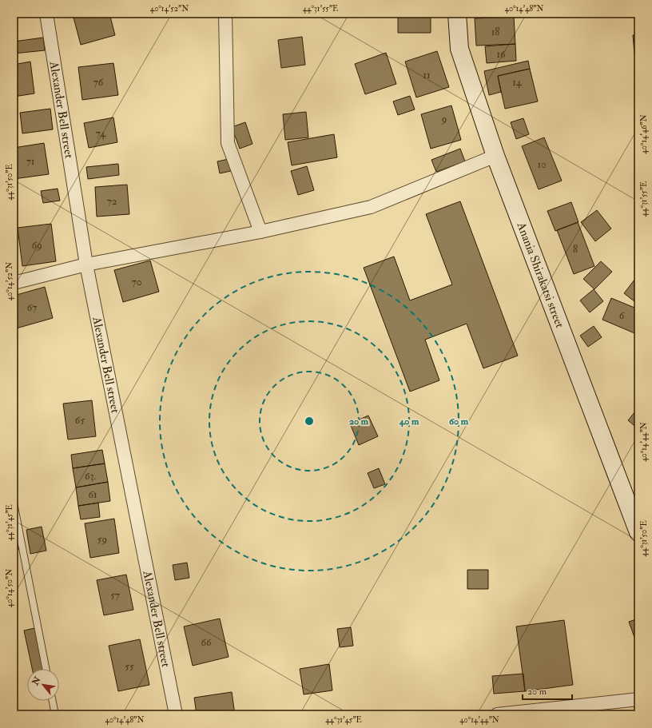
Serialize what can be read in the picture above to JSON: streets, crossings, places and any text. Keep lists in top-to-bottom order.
{
  "streets": {
    "main road": ["Anania Shirakatsi street"],
    "street": ["Alexander Bell street"]
  },
  "house_numbers": [
    "18",
    "16",
    "11",
    "76",
    "14",
    "9",
    "74",
    "71",
    "10",
    "72",
    "69",
    "8",
    "70",
    "67",
    "6",
    "65",
    "63.",
    "61",
    "59",
    "57",
    "66",
    "55"
  ],
  "scale_bar": "20 m",
  "north": "top left",
  "coordinates": [
    "40°14'52\"N",
    "44°31'55\"E",
    "40°14'48\"N",
    "40°14'46\"N",
    "44°31'50\"E",
    "40°14'44\"N",
    "44°31'45\"E",
    "40°14'50\"N"
  ],
  "rings": ["20 m", "40 m", "60 m"]
}
